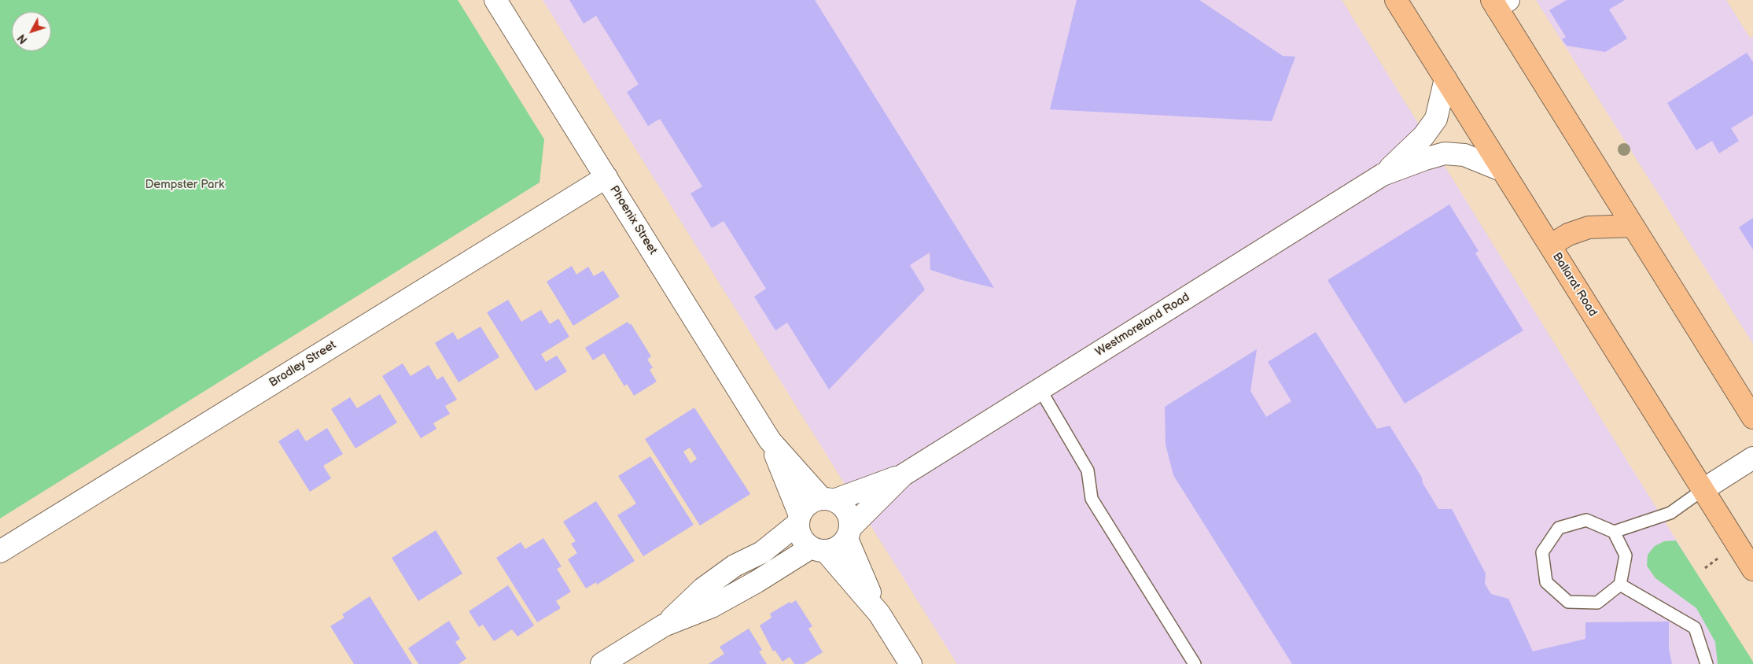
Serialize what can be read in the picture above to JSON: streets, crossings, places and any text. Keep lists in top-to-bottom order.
{
  "streets": {
    "highway": ["Ballarat Road"],
    "street": ["Phoenix Street", "Westmoreland Road", "Bradley Street"]
  },
  "crossings": [
    ["Phoenix Street", "Westmoreland Road"],
    ["Phoenix Street", "Bradley Street"],
    ["Ballarat Road", "Westmoreland Road"]
  ],
  "parks": ["Dempster Park"],
  "north": "bottom left"
}
